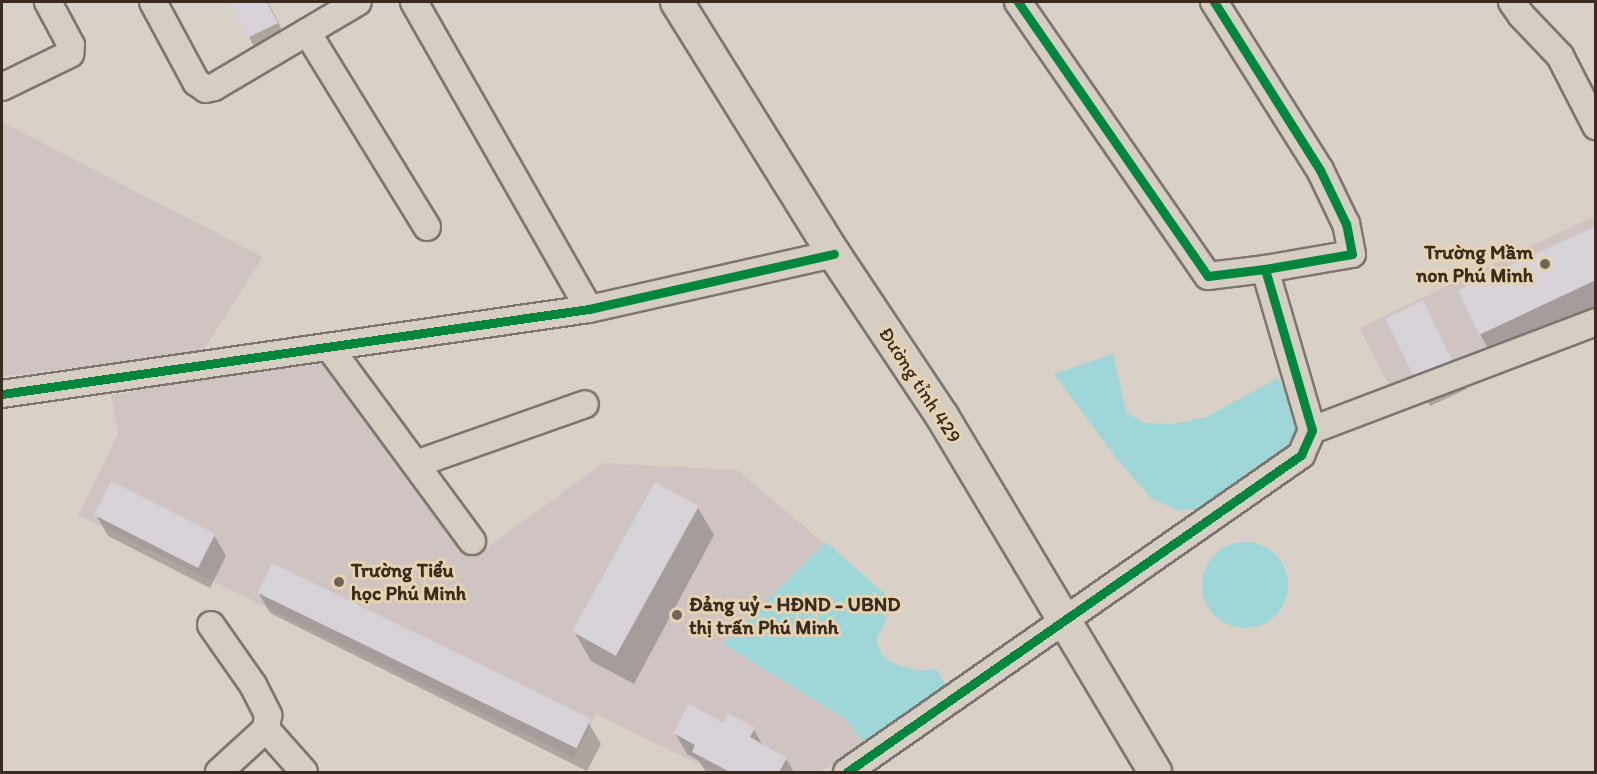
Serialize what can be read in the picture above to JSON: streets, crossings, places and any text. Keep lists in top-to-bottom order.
{
  "streets": {
    "main road": ["Đường tỉnh 429"]
  },
  "places": ["Trường Mầm non Phú Minh", "Trường Tiểu học Phú Minh", "Đảng uỷ - HĐND - UBND thị trấn Phú Minh"]
}
